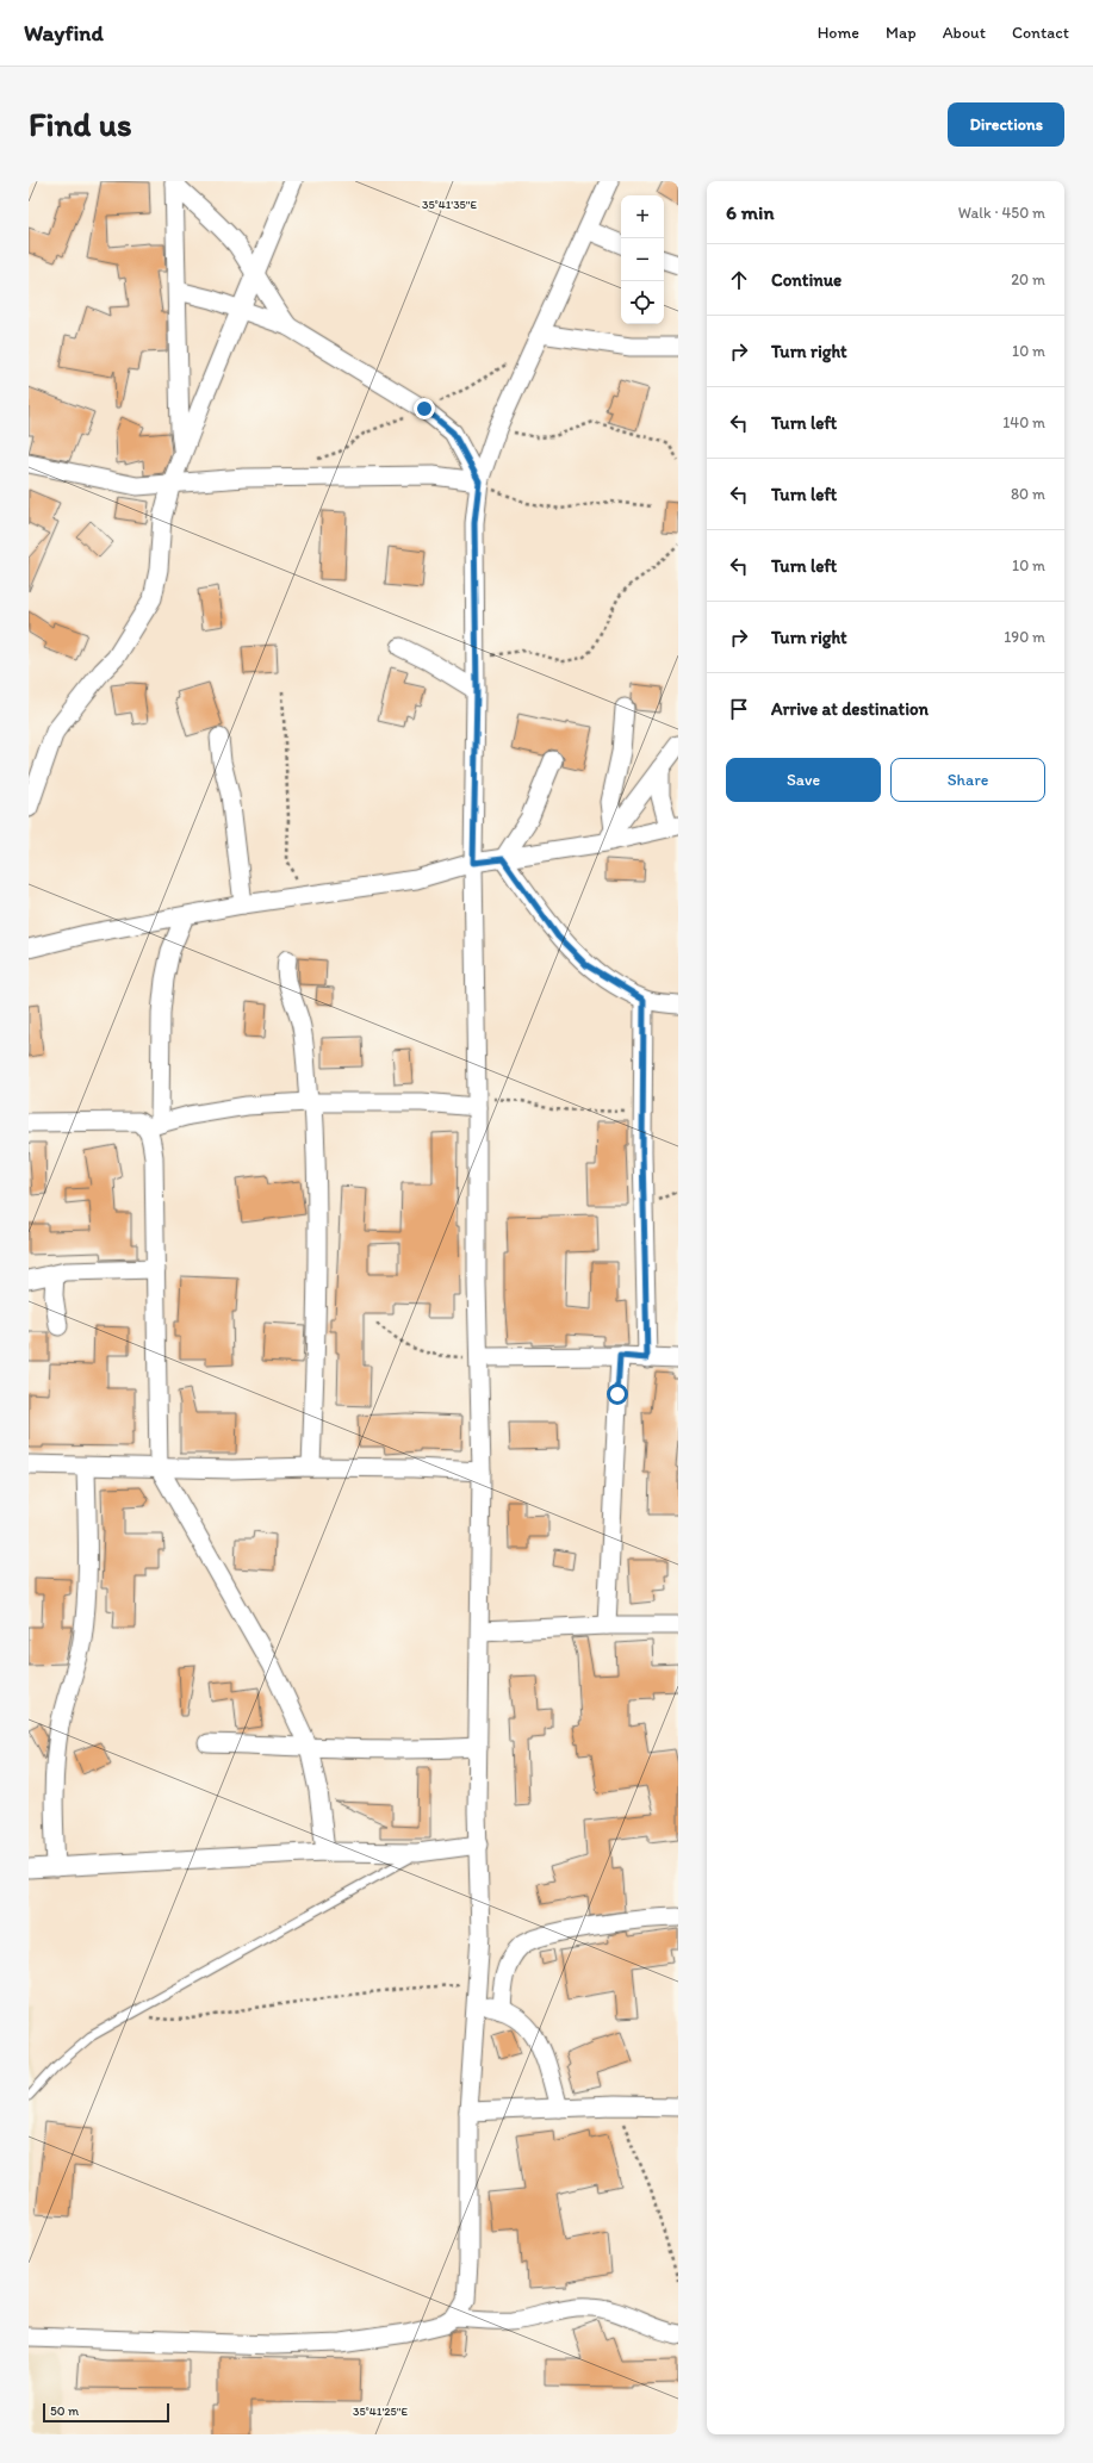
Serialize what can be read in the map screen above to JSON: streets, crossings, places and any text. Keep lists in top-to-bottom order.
{
  "scale_bar": "50 m",
  "page": {
    "header": "Wayfind",
    "nav": [
      "Home",
      "Map",
      "About",
      "Contact"
    ],
    "buttons": [
      "Directions",
      ["Save", "Share"]
    ],
    "title": "Find us",
    "heading": ["6 min", "Walk · 450 m"],
    "map_buttons": ["+", "−"],
    "list": [
      ["Continue", "20 m"],
      ["Turn right", "10 m"],
      ["Turn left", "140 m"],
      ["Turn left", "80 m"],
      ["Turn left", "10 m"],
      ["Turn right", "190 m"],
      "Arrive at destination"
    ],
    "scale": "50 m"
  },
  "coordinates": ["35°41'35\"E", "35°41'25\"E"]
}
